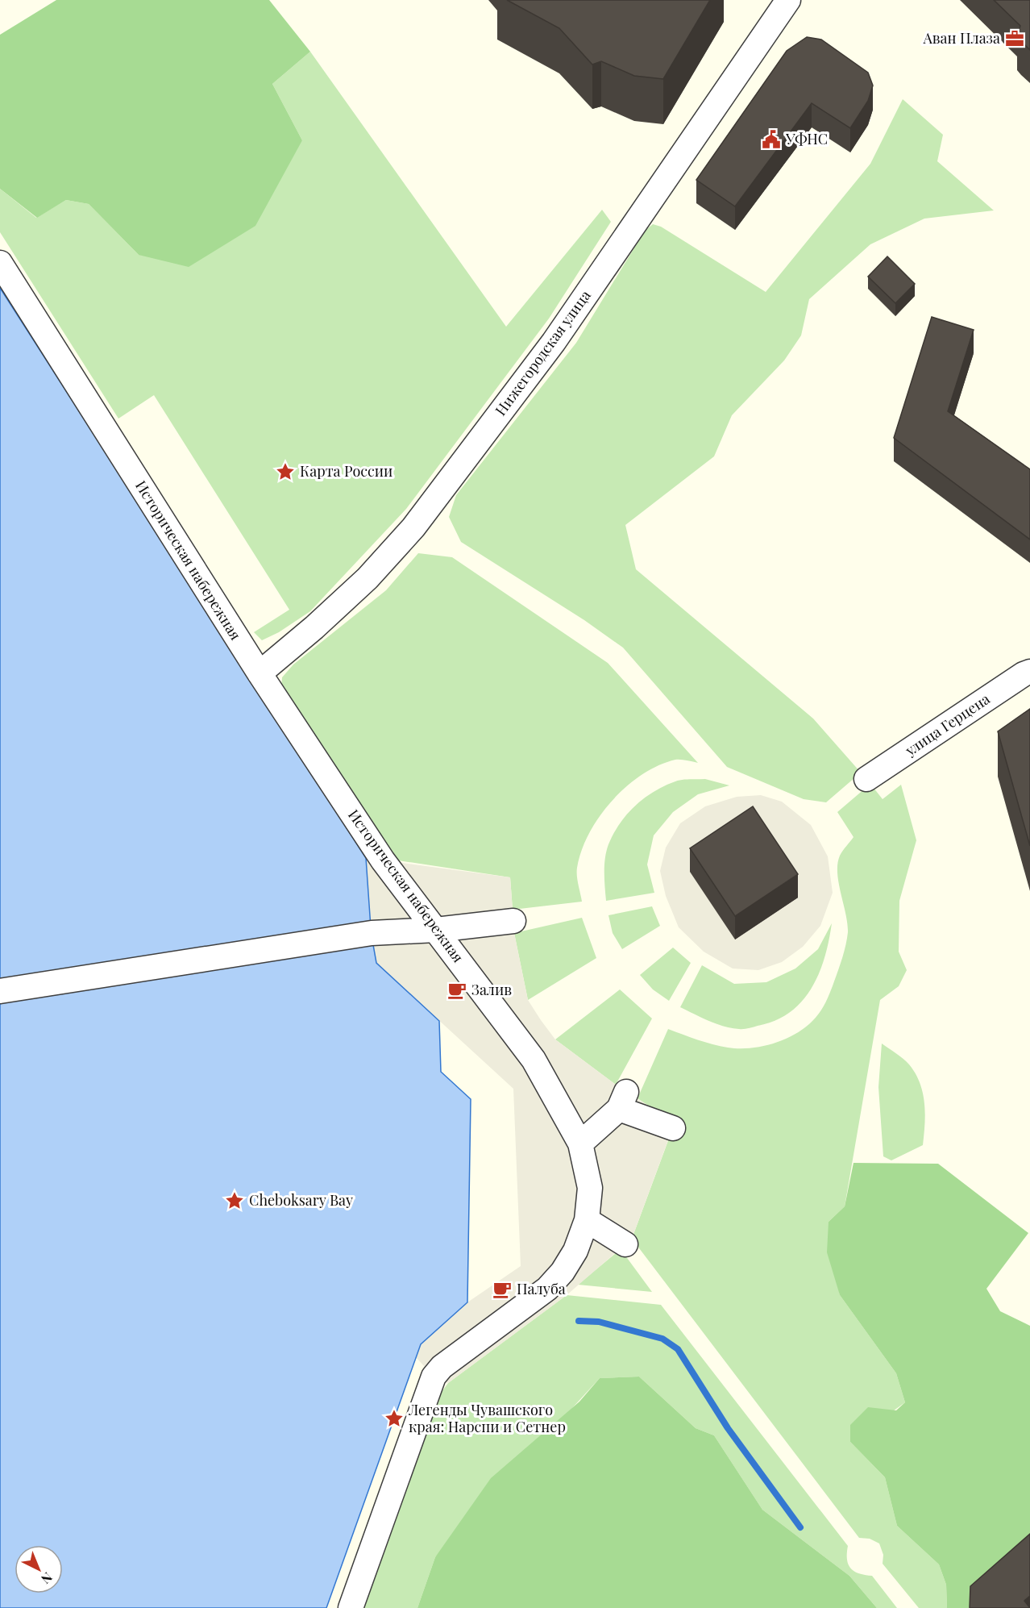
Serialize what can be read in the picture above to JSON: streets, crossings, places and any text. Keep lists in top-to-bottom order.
{
  "streets": {
    "street": ["Нижегородская улица", "Историческая набережная", "улица Герцена"]
  },
  "crossings": [
    ["Нижегородская улица", "Историческая набережная"]
  ],
  "places": {
    "office": ["Аван Плаза"],
    "public building": ["УФНС"],
    "place": ["Карта России", "Cheboksary Bay", "Легенды Чувашского края: Нарспи и Сетнер"],
    "cafe": ["Залив", "Палуба"]
  },
  "north": "bottom right"
}
